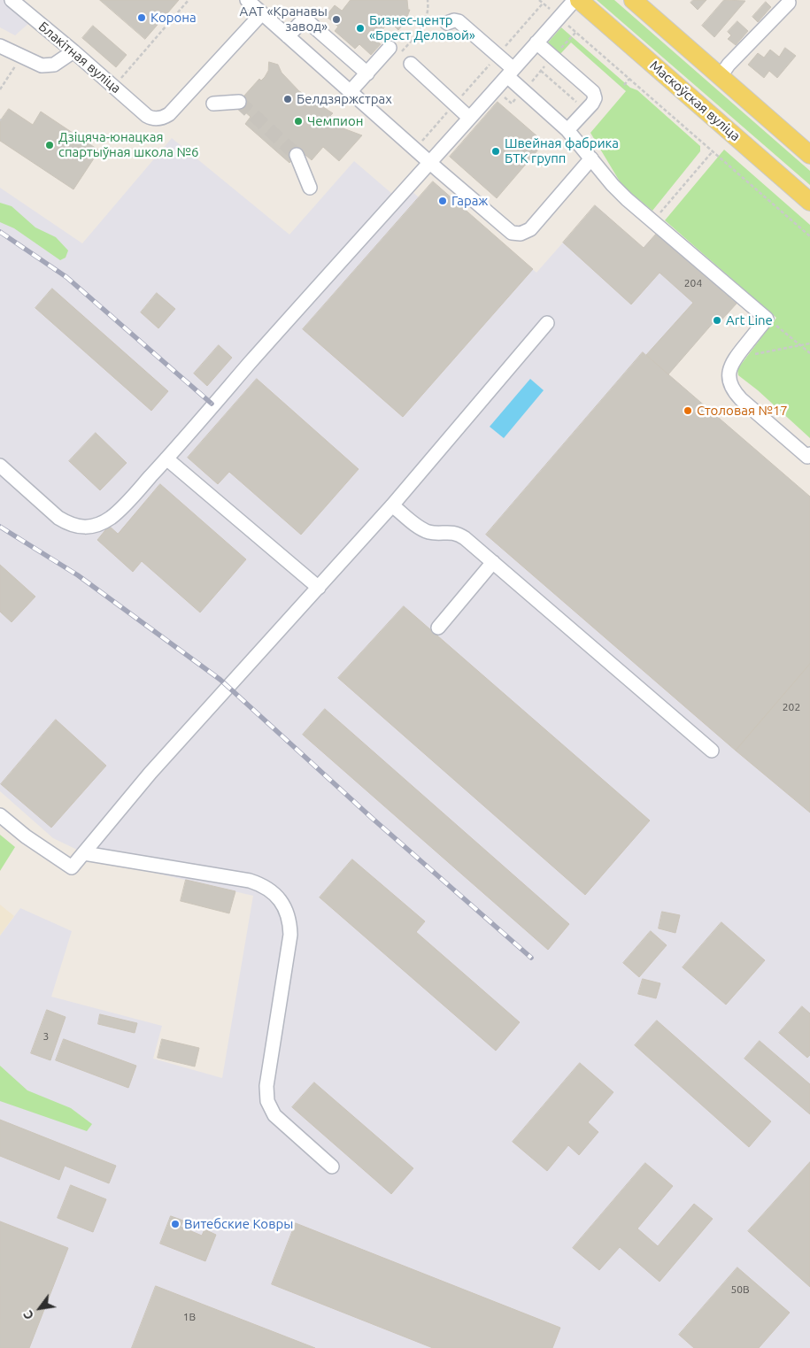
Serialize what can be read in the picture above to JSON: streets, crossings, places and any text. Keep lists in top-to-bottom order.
{
  "streets": {
    "main road": ["Маскоўская вуліца"],
    "street": ["Блакітная вуліца"]
  },
  "places": [
    "Корона",
    "ААТ «Кранавы завод»",
    "Бизнес-центр «Брест Деловой»",
    "Белдзяржстрах",
    "Чемпион",
    "Дзіцяча-юнацкая спартыўная школа №6",
    "Швейная фабрика БТК групп",
    "Гараж",
    "Art Line",
    "Столовая №17",
    "Витебские Ковры"
  ],
  "house_numbers": [
    "204",
    "202",
    "3",
    "50В",
    "1В"
  ],
  "north": "bottom left"
}
